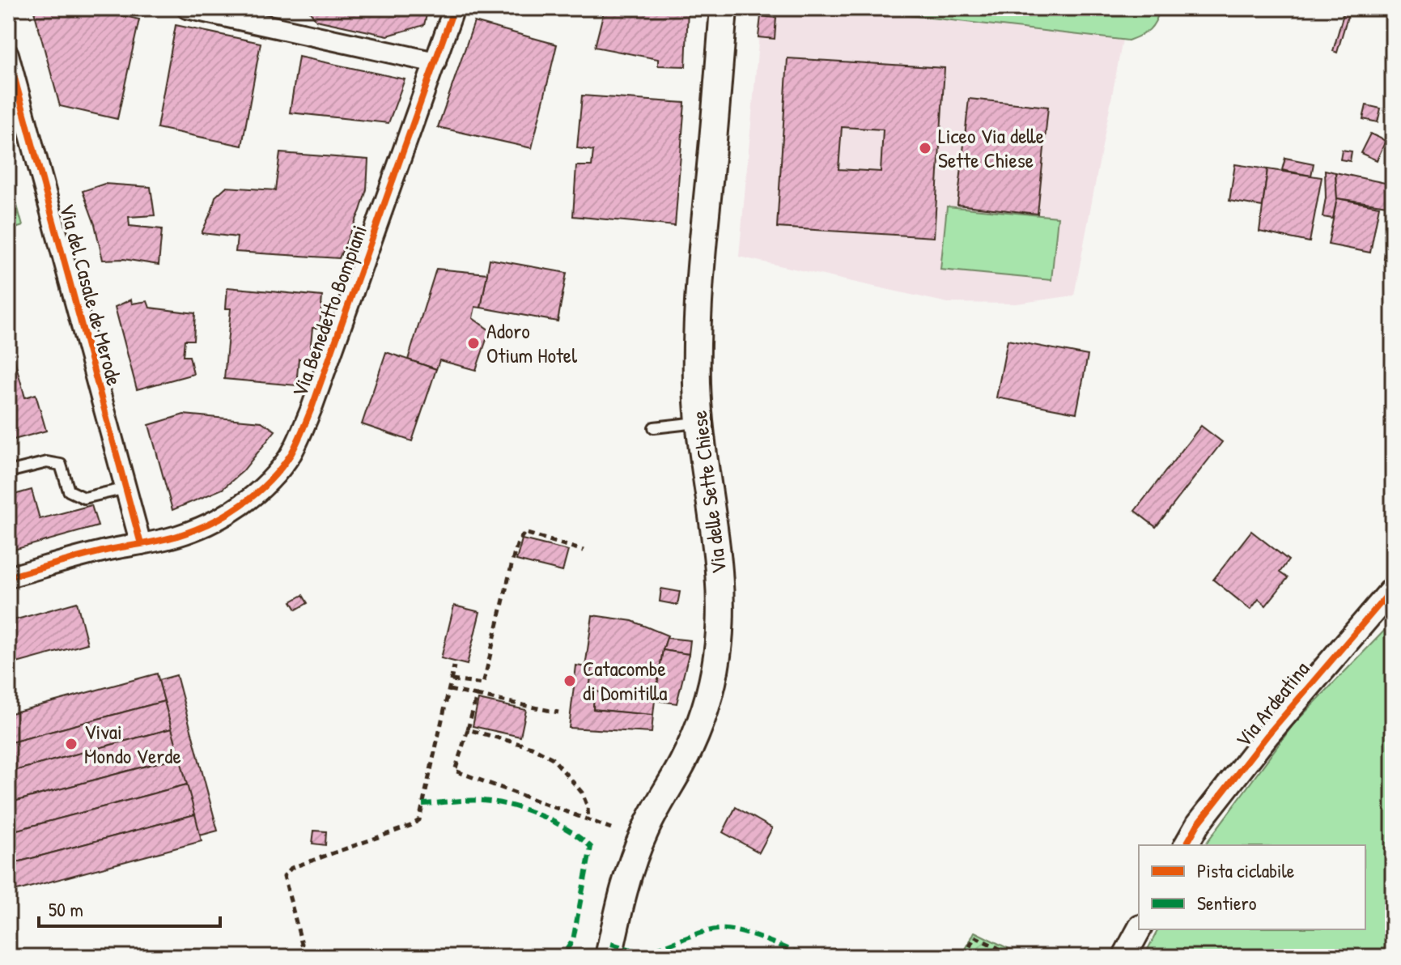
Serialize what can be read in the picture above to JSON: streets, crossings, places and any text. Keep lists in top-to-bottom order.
{
  "streets": {
    "main road": ["Via delle Sette Chiese"],
    "street": ["Via del Casale de Merode", "Via Benedetto Bompiani", "Via Ardeatina"]
  },
  "crossings": [
    ["Via del Casale de Merode", "Via Benedetto Bompiani"]
  ],
  "places": [
    "Liceo Via delle Sette Chiese",
    "Adoro Otium Hotel",
    "Catacombe di Domitilla",
    "Vivai Mondo Verde"
  ],
  "legend": ["Pista ciclabile", "Sentiero"],
  "scale_bar": "50 m"
}
